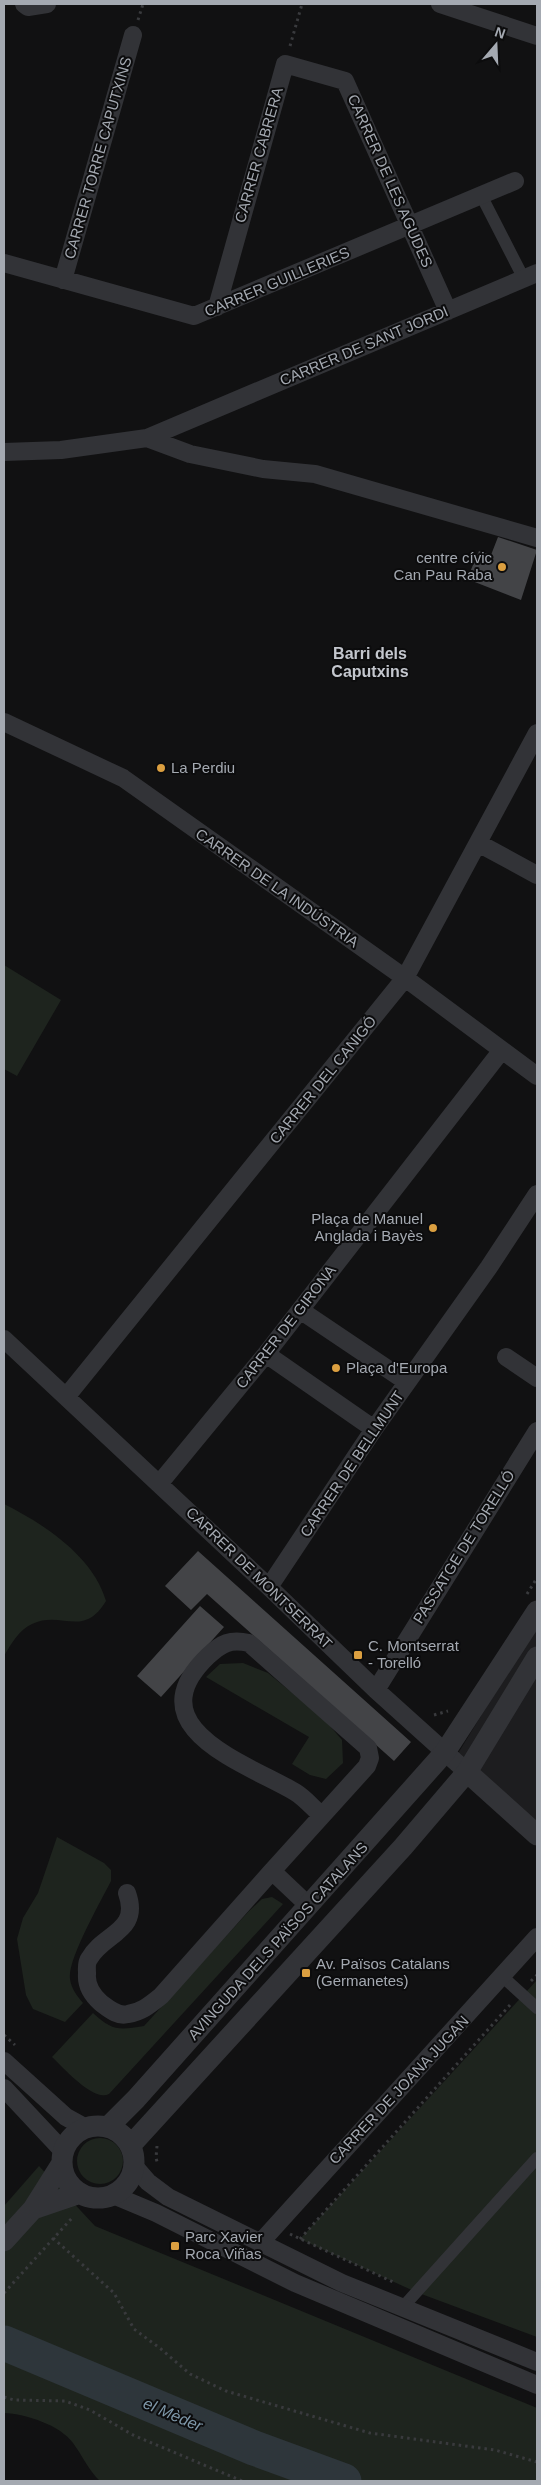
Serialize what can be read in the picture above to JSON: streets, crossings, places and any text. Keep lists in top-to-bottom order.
{
  "streets": {
    "street": [
      "CARRER CABRERA",
      "CARRER TORRE CAPUTXINS",
      "CARRER DE LES AGUDES",
      "CARRER GUILLERIES",
      "CARRER DE SANT JORDI",
      "CARRER DE LA INDÚSTRIA",
      "CARRER DEL CANIGÓ",
      "CARRER DE GIRONA",
      "CARRER DE BELLMUNT",
      "PASSATGE DE TORELLÓ",
      "CARRER DE MONTSERRAT",
      "AVINGUDA DELS PAÏSOS CATALANS",
      "CARRER DE JOANA JUGAN"
    ]
  },
  "crossings": [
    ["CARRER CABRERA", "CARRER DE LES AGUDES"],
    ["CARRER CABRERA", "CARRER GUILLERIES"],
    ["CARRER TORRE CAPUTXINS", "CARRER GUILLERIES"],
    ["CARRER DE LES AGUDES", "CARRER GUILLERIES"],
    ["CARRER DE LES AGUDES", "CARRER DE SANT JORDI"],
    ["CARRER DE LA INDÚSTRIA", "CARRER DEL CANIGÓ"],
    ["CARRER DE LA INDÚSTRIA", "CARRER DE GIRONA"],
    ["CARRER DEL CANIGÓ", "CARRER DE MONTSERRAT"],
    ["CARRER DE GIRONA", "CARRER DE MONTSERRAT"],
    ["CARRER DE BELLMUNT", "CARRER DE MONTSERRAT"],
    ["PASSATGE DE TORELLÓ", "CARRER DE MONTSERRAT"],
    ["CARRER DE MONTSERRAT", "AVINGUDA DELS PAÏSOS CATALANS"]
  ],
  "districts": ["Barri dels Caputxins"],
  "water": ["el Mèder"],
  "places": {
    "other": [
      "centre cívic Can Pau Raba",
      "La Perdiu",
      "Plaça de Manuel Anglada i Bayès",
      "Plaça d'Europa"
    ],
    "transit": ["C. Montserrat - Torelló", "Av. Països Catalans (Germanetes)", "Parc Xavier Roca Viñas"]
  },
  "north": "top"
}
